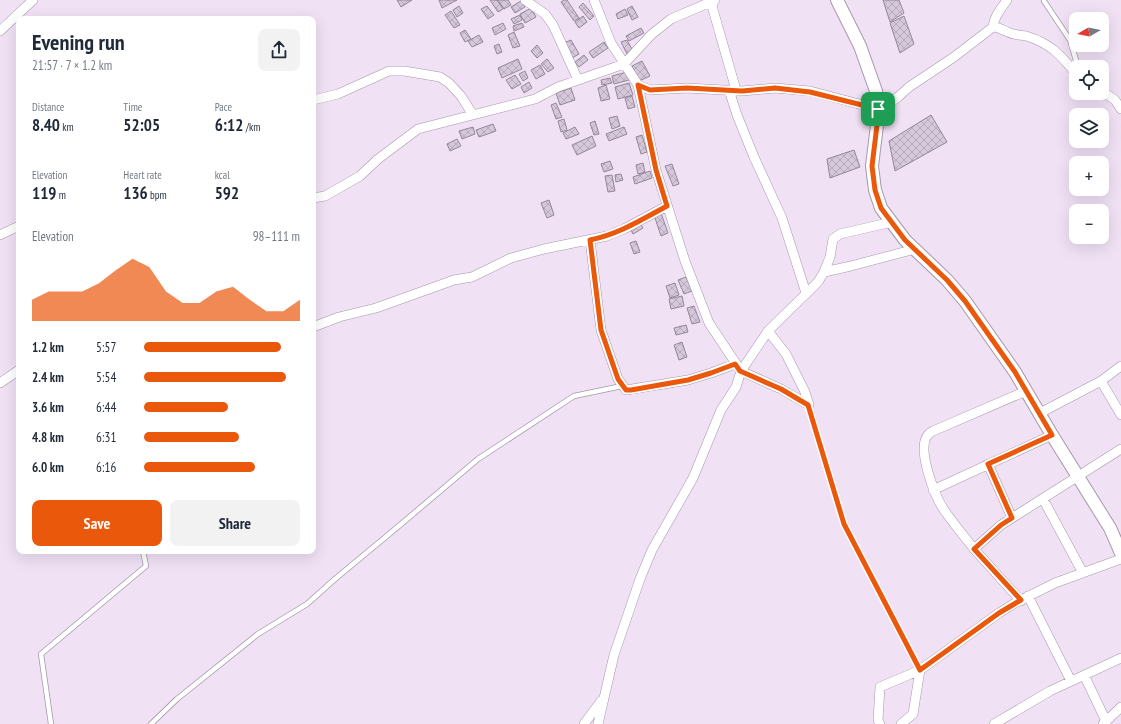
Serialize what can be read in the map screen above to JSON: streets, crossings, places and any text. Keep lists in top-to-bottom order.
{
  "north": "left",
  "page": {
    "map_buttons": ["+", "−"],
    "heading": ["Evening run", "21:57 · 7 × 1.2 km"],
    "stats": [
      ["Distance", "8.40 km"],
      ["Time", "52:05"],
      ["Pace", "6:12 /km"],
      ["Elevation", "119 m"],
      ["Heart rate", "136 bpm"],
      ["kcal", "592"]
    ],
    "chart": ["Elevation", "98–111 m"],
    "list": [
      {
        "name": "1.2 km",
        "note": "5:57"
      },
      {
        "name": "2.4 km",
        "note": "5:54"
      },
      {
        "name": "3.6 km",
        "note": "6:44"
      },
      {
        "name": "4.8 km",
        "note": "6:31"
      },
      {
        "name": "6.0 km",
        "note": "6:16"
      }
    ],
    "buttons": ["Save", "Share"]
  }
}
